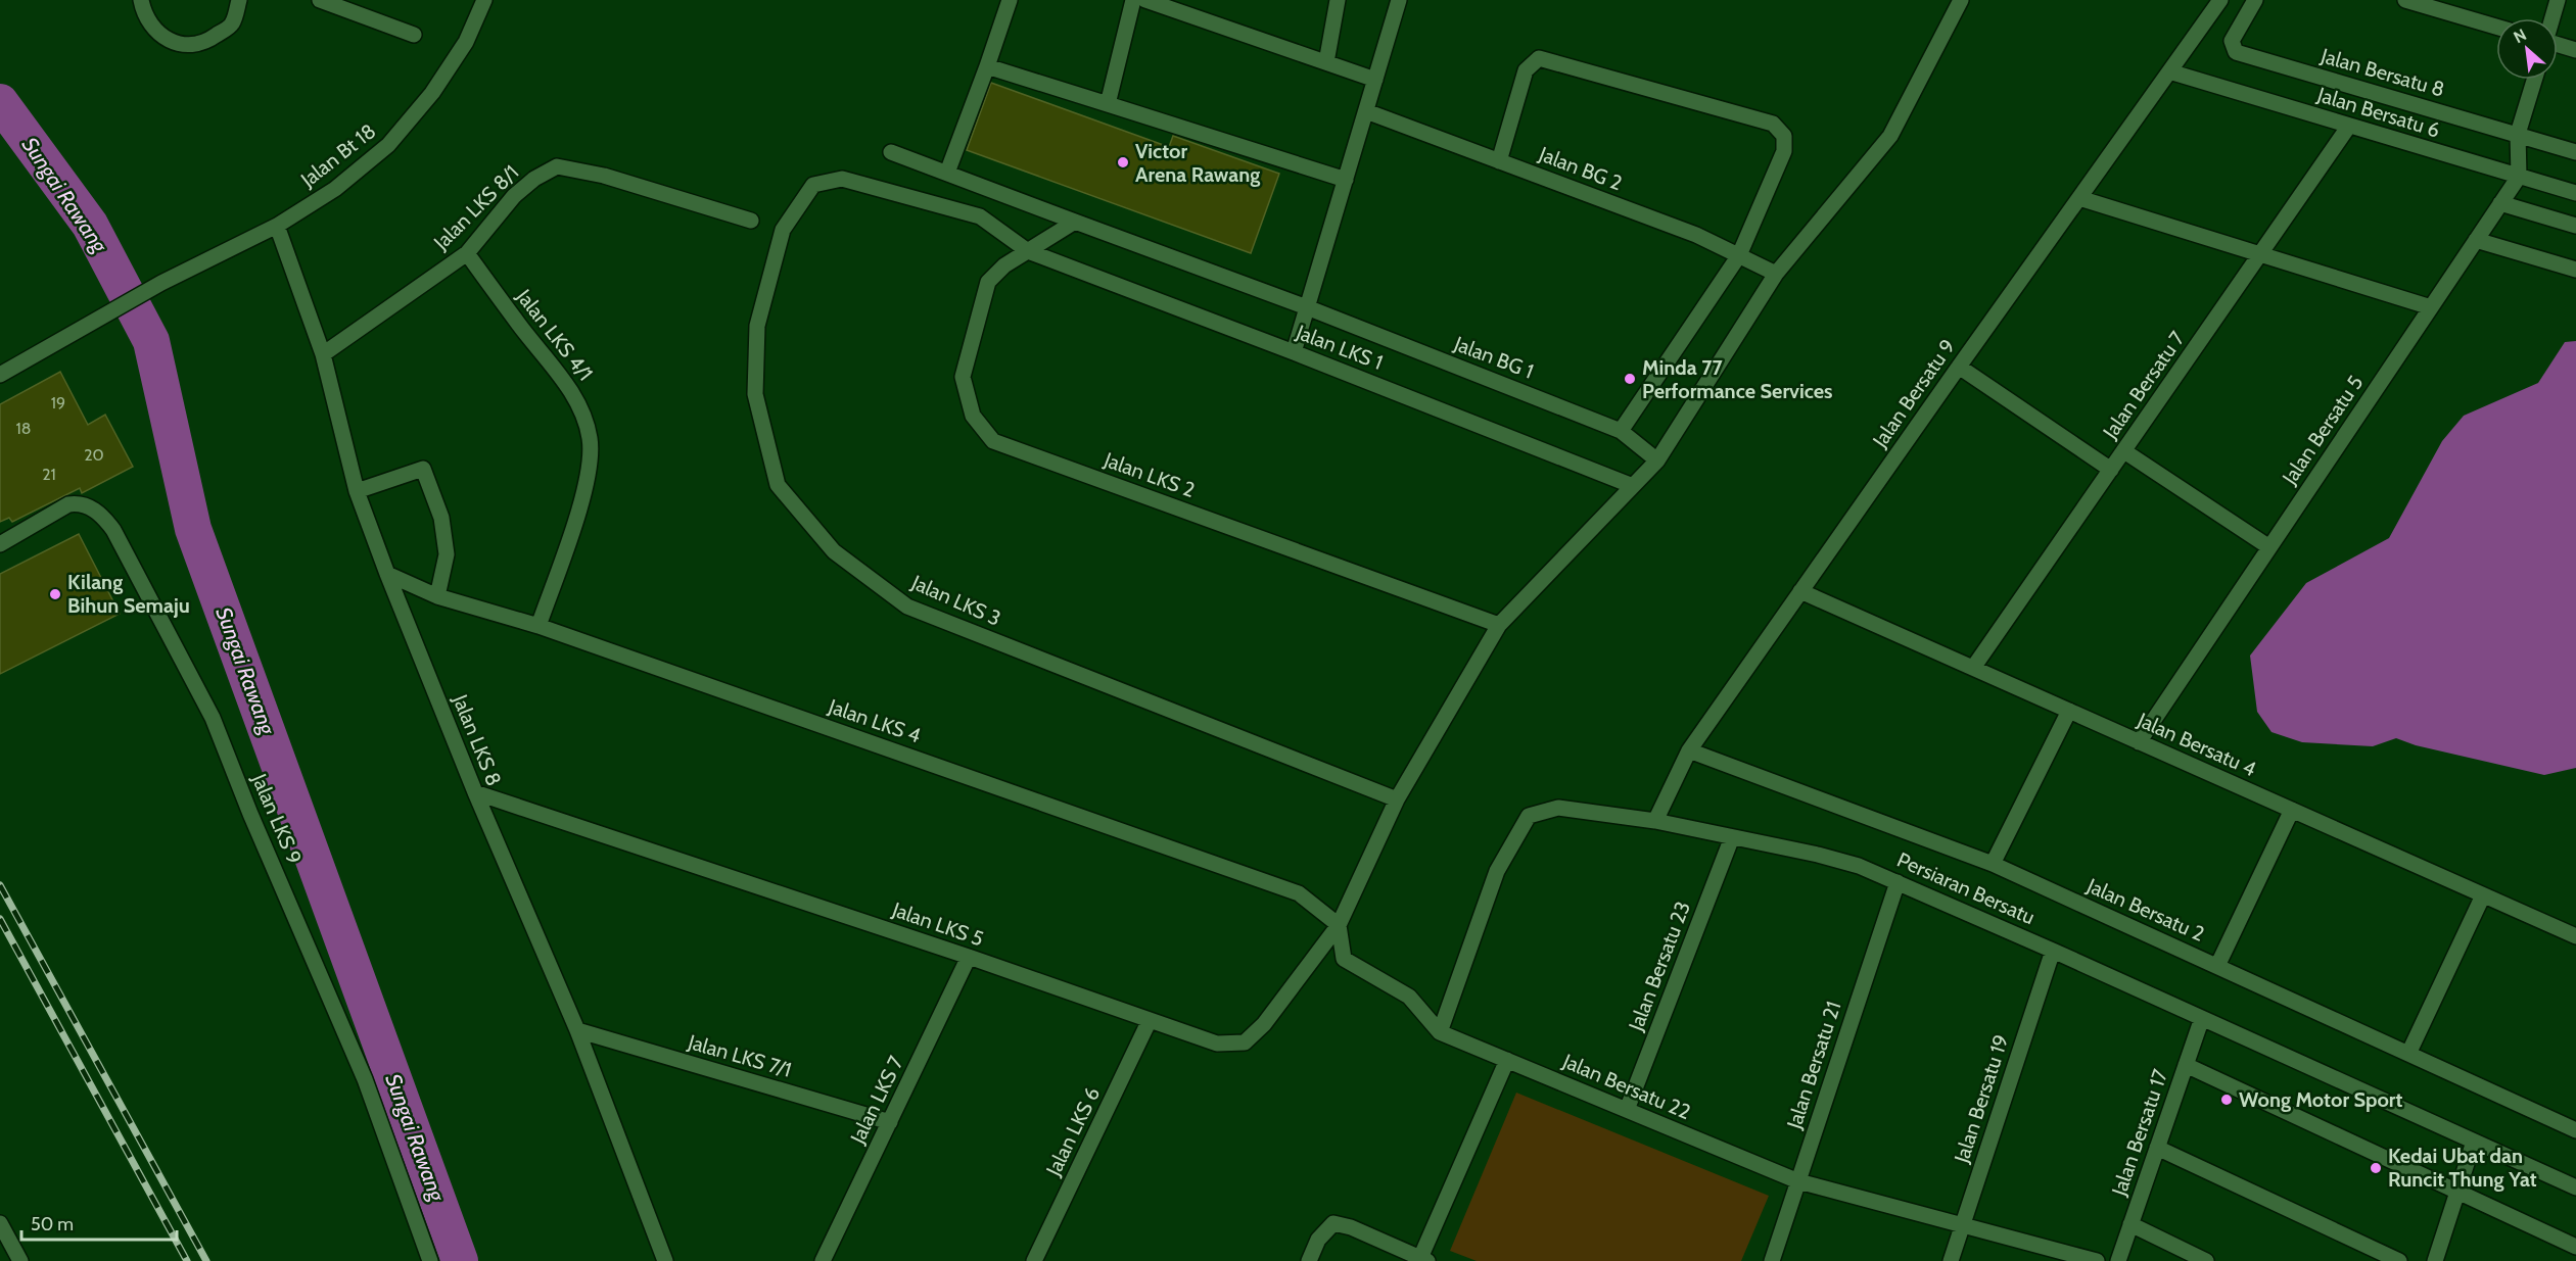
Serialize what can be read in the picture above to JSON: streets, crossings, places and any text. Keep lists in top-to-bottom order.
{
  "streets": {
    "street": [
      "Jalan Bersatu 8",
      "Jalan Bersatu 6",
      "Jalan Bt 18",
      "Jalan BG 2",
      "Jalan LKS 8/1",
      "Jalan LKS 4/1",
      "Jalan LKS 1",
      "Jalan BG 1",
      "Jalan Bersatu 7",
      "Jalan Bersatu 9",
      "Jalan Bersatu 5",
      "Jalan LKS 2",
      "Jalan LKS 3",
      "Jalan LKS 4",
      "Jalan LKS 8",
      "Jalan Bersatu 4",
      "Jalan LKS 9",
      "Persiaran Bersatu",
      "Jalan Bersatu 2",
      "Jalan LKS 5",
      "Jalan Bersatu 23",
      "Jalan LKS 7/1",
      "Jalan Bersatu 21",
      "Jalan Bersatu 22",
      "Jalan Bersatu 19",
      "Jalan LKS 7",
      "Jalan LKS 6",
      "Jalan Bersatu 17"
    ]
  },
  "crossings": [
    ["Jalan Bersatu 6", "Jalan Bersatu 7"],
    ["Jalan Bersatu 6", "Jalan Bersatu 9"],
    ["Jalan Bersatu 6", "Jalan Bersatu 5"],
    ["Jalan Bt 18", "Jalan LKS 8"],
    ["Jalan LKS 8/1", "Jalan LKS 4/1"],
    ["Jalan LKS 8/1", "Jalan LKS 8"],
    ["Jalan LKS 4/1", "Jalan LKS 4"],
    ["Jalan LKS 1", "Jalan LKS 2"],
    ["Jalan LKS 1", "Jalan LKS 3"],
    ["Jalan BG 1", "Jalan LKS 2"],
    ["Jalan Bersatu 7", "Jalan Bersatu 4"],
    ["Jalan Bersatu 9", "Jalan Bersatu 4"],
    ["Jalan Bersatu 9", "Persiaran Bersatu"],
    ["Jalan Bersatu 9", "Jalan Bersatu 2"],
    ["Jalan Bersatu 5", "Jalan Bersatu 4"],
    ["Jalan LKS 2", "Jalan LKS 3"],
    ["Jalan LKS 4", "Jalan LKS 8"],
    ["Jalan LKS 4", "Jalan LKS 5"],
    ["Jalan LKS 8", "Jalan LKS 5"],
    ["Jalan LKS 8", "Jalan LKS 7/1"],
    ["Persiaran Bersatu", "Jalan Bersatu 23"],
    ["Persiaran Bersatu", "Jalan Bersatu 21"],
    ["Persiaran Bersatu", "Jalan Bersatu 22"],
    ["Persiaran Bersatu", "Jalan Bersatu 19"],
    ["Persiaran Bersatu", "Jalan Bersatu 17"],
    ["Jalan LKS 5", "Jalan LKS 7"],
    ["Jalan LKS 5", "Jalan LKS 6"],
    ["Jalan Bersatu 23", "Jalan Bersatu 22"],
    ["Jalan LKS 7/1", "Jalan LKS 7"],
    ["Jalan Bersatu 21", "Jalan Bersatu 22"],
    ["Jalan Bersatu 22", "Jalan Bersatu 19"]
  ],
  "water": ["Sungai Rawang"],
  "places": [
    "Victor Arena Rawang",
    "Minda 77 Performance Services",
    "Kilang Bihun Semaju",
    "Wong Motor Sport",
    "Kedai Ubat dan Runcit Thung Yat"
  ],
  "house_numbers": [
    "19",
    "18",
    "20",
    "21"
  ],
  "scale_bar": "50 m",
  "north": "top left"
}
